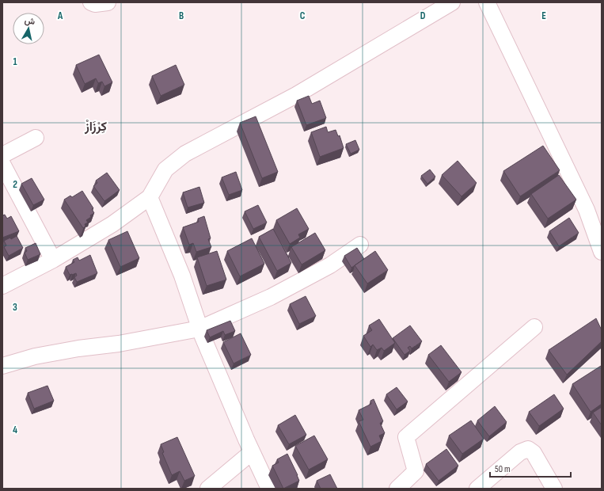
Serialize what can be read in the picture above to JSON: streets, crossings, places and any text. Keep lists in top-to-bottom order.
{
  "districts": ["كِرْزَازْ"],
  "scale_bar": "50 m",
  "north": "top",
  "grid": {
    "columns": [
      "A",
      "B",
      "C",
      "D",
      "E"
    ],
    "rows": [
      "1",
      "2",
      "3",
      "4"
    ]
  }
}
